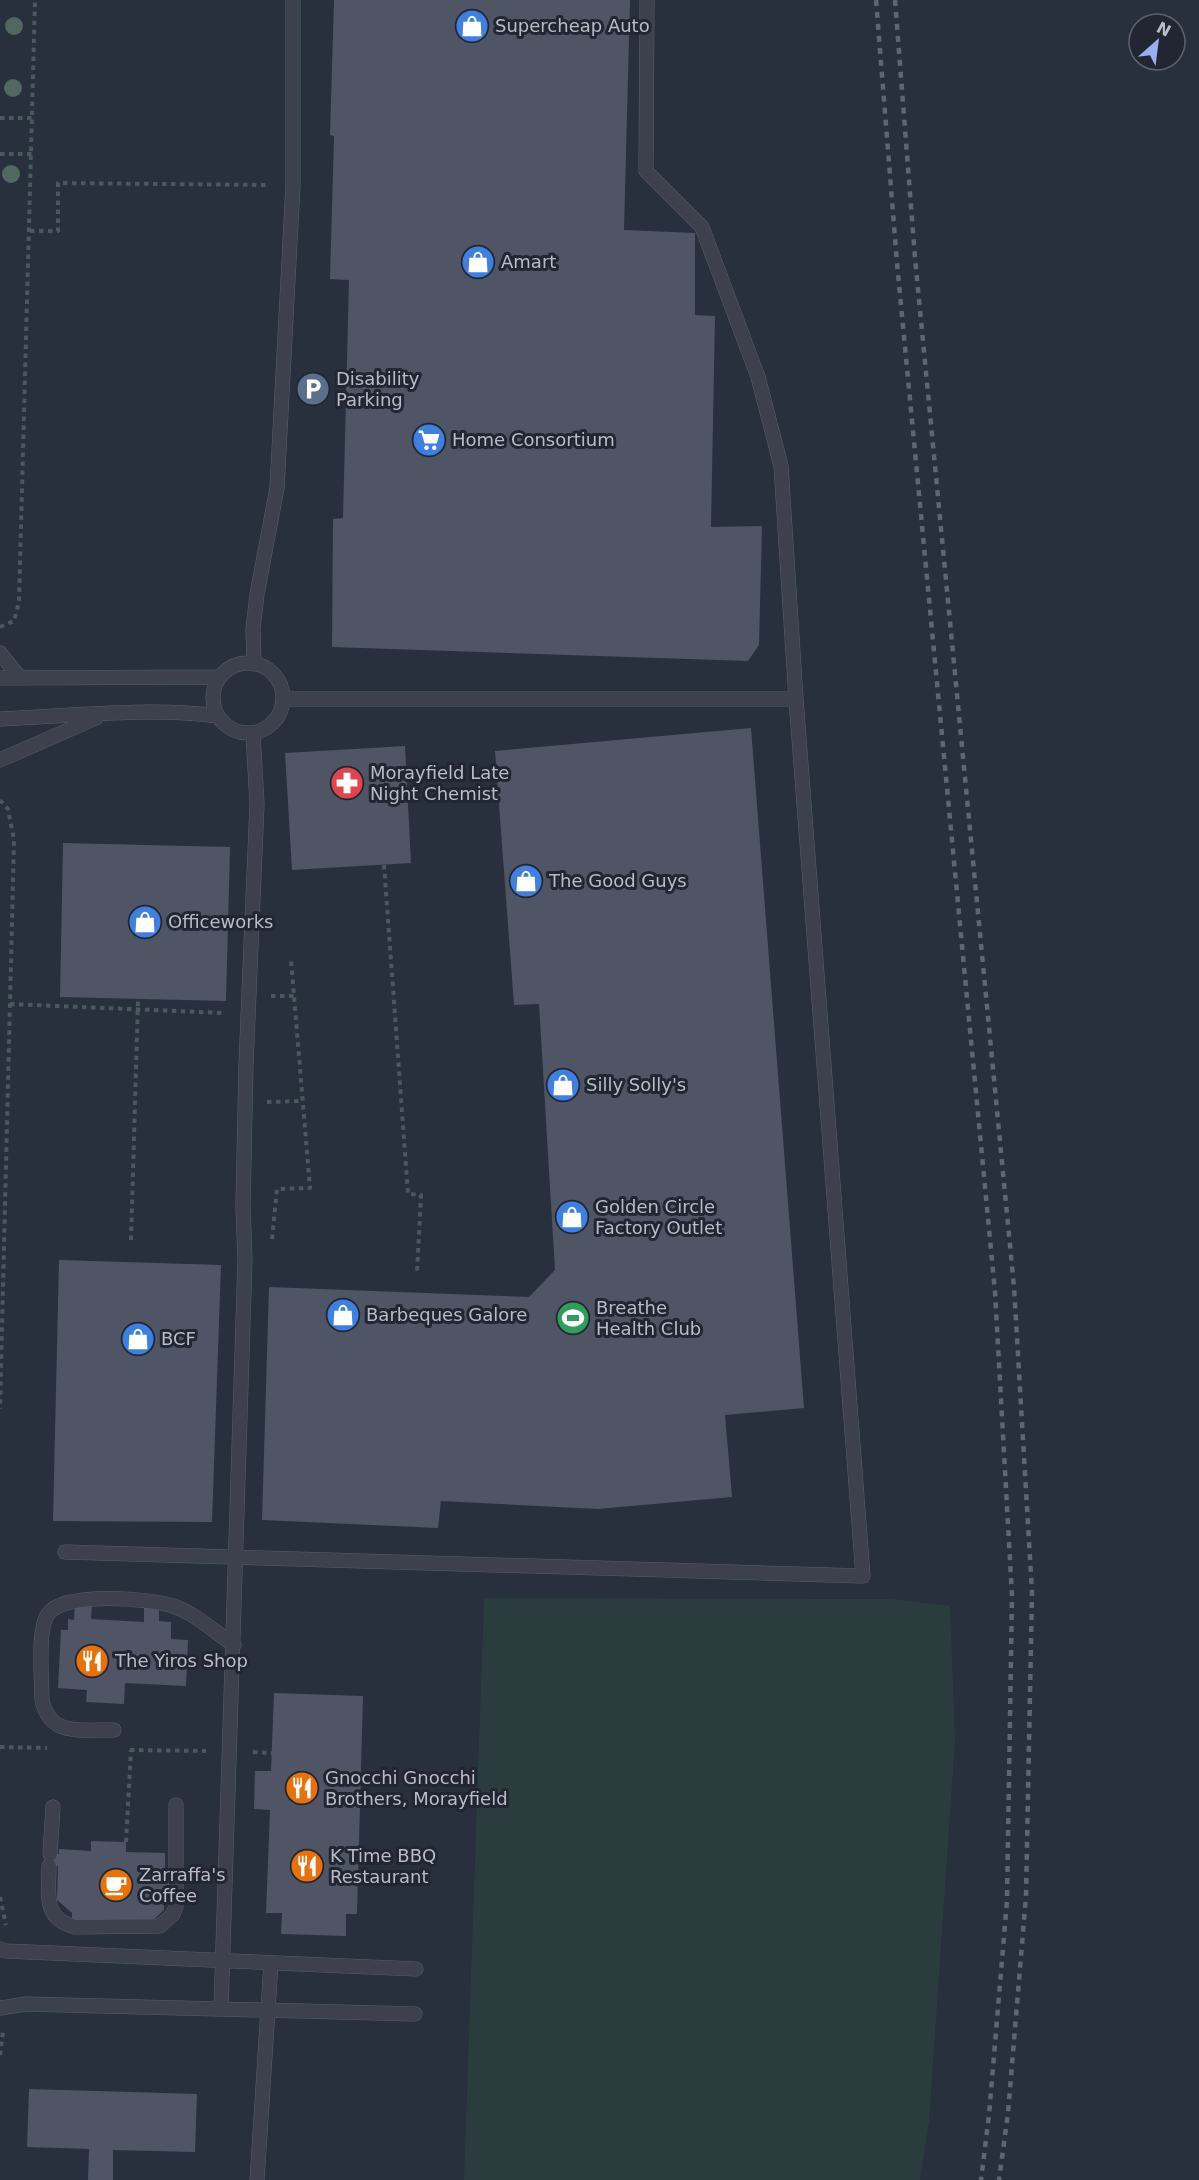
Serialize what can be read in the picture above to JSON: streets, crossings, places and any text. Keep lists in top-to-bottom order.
{
  "places": {
    "shop": [
      "Supercheap Auto",
      "Amart",
      "The Good Guys",
      "Officeworks",
      "Silly Solly's",
      "Golden Circle Factory Outlet",
      "Barbeques Galore",
      "BCF"
    ],
    "parking": ["Disability Parking"],
    "supermarket": ["Home Consortium"],
    "pharmacy": ["Morayfield Late Night Chemist"],
    "sports": ["Breathe Health Club"],
    "restaurant": ["The Yiros Shop", "Gnocchi Gnocchi Brothers, Morayfield", "K Time BBQ Restaurant"],
    "cafe": ["Zarraffa's Coffee"]
  },
  "north": "top right"
}
